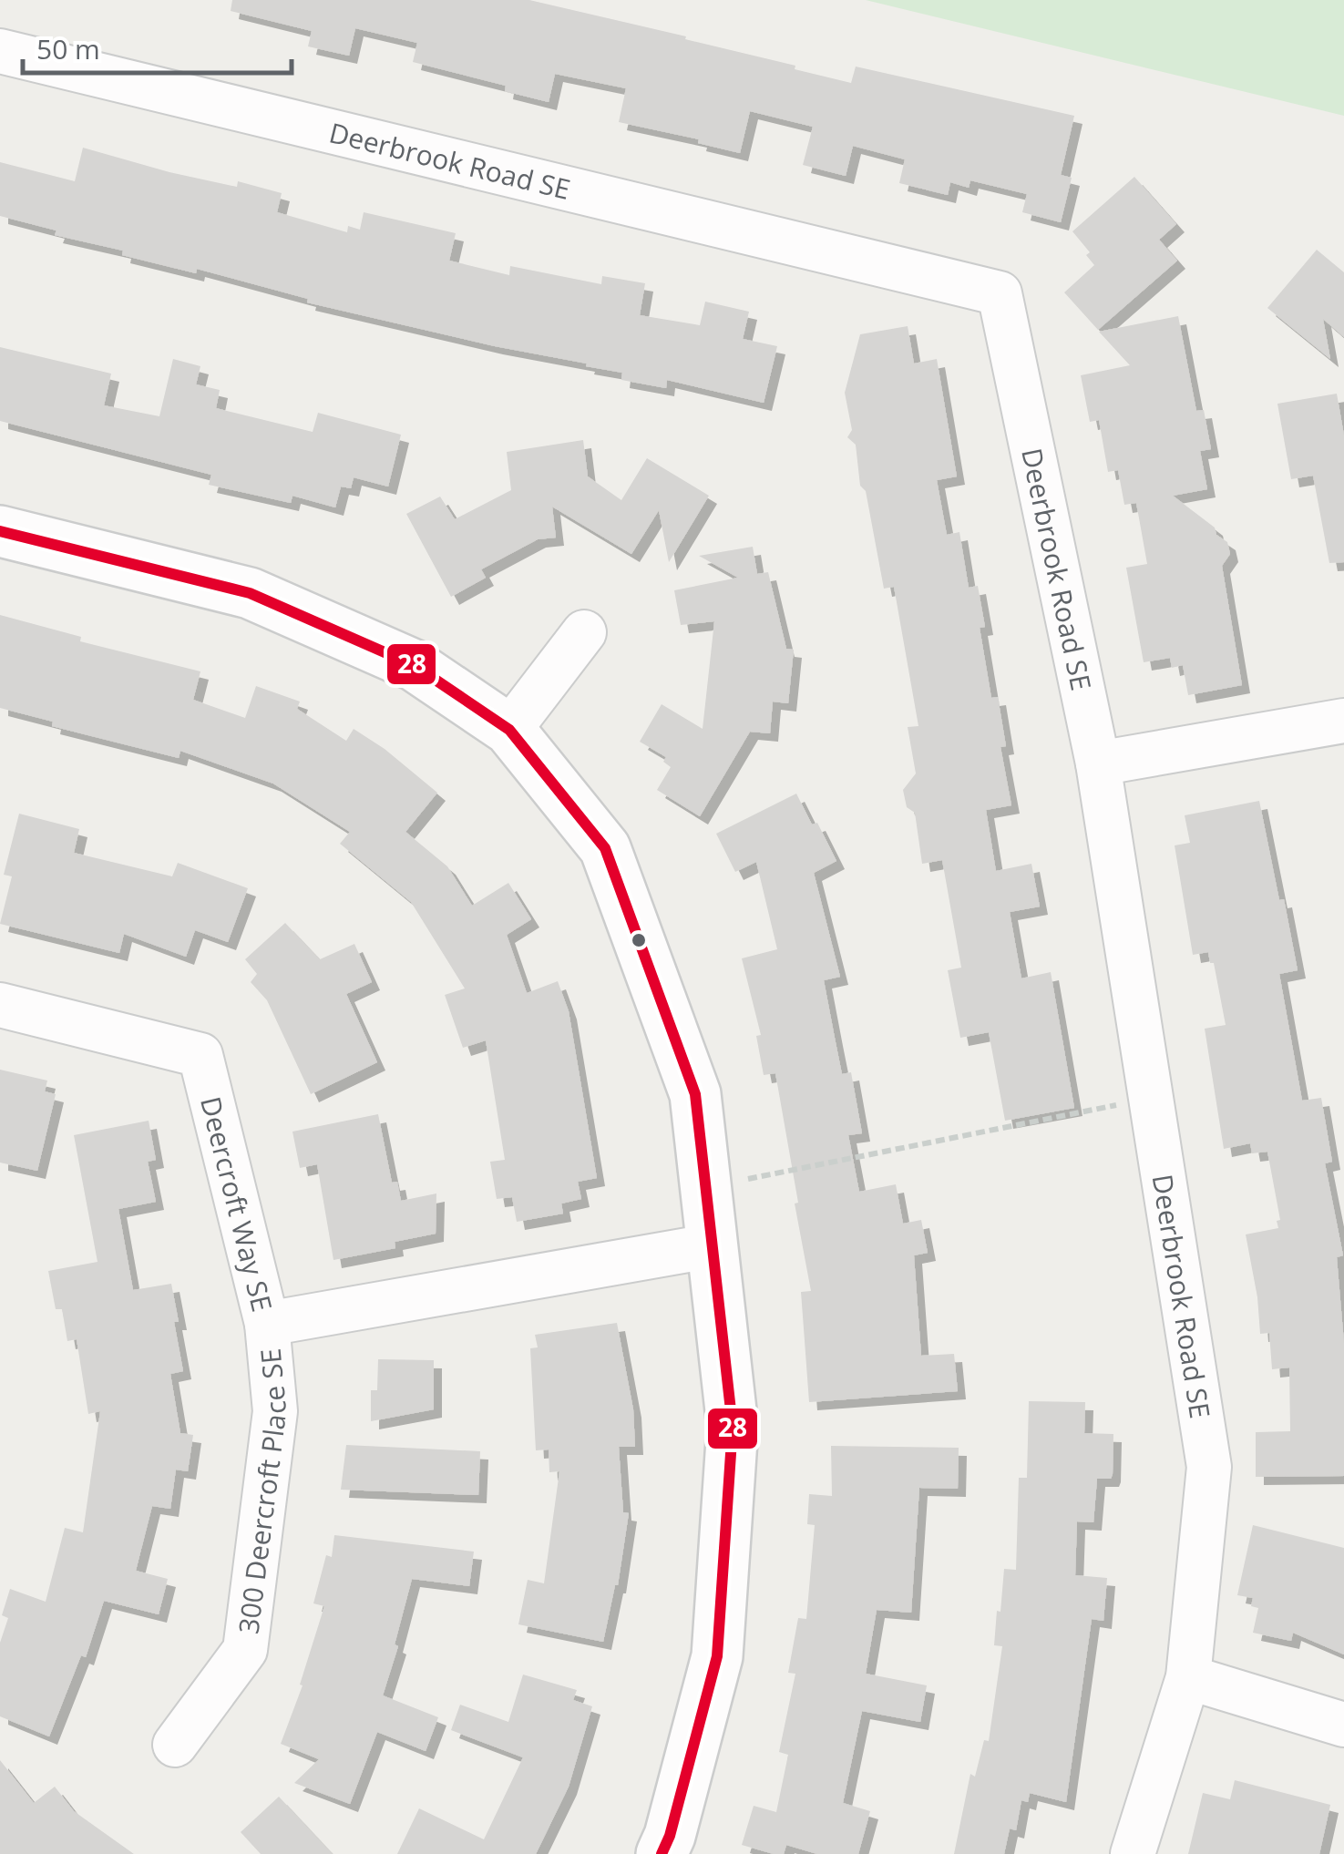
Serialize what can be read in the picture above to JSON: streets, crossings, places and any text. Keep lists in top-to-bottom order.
{
  "streets": {
    "street": ["Deerbrook Road SE", "Deercroft Way SE", "300 Deercroft Place SE"]
  },
  "crossings": [
    ["Deercroft Way SE", "300 Deercroft Place SE"]
  ],
  "lines": ["transit line 28"],
  "scale_bar": "50 m"
}
